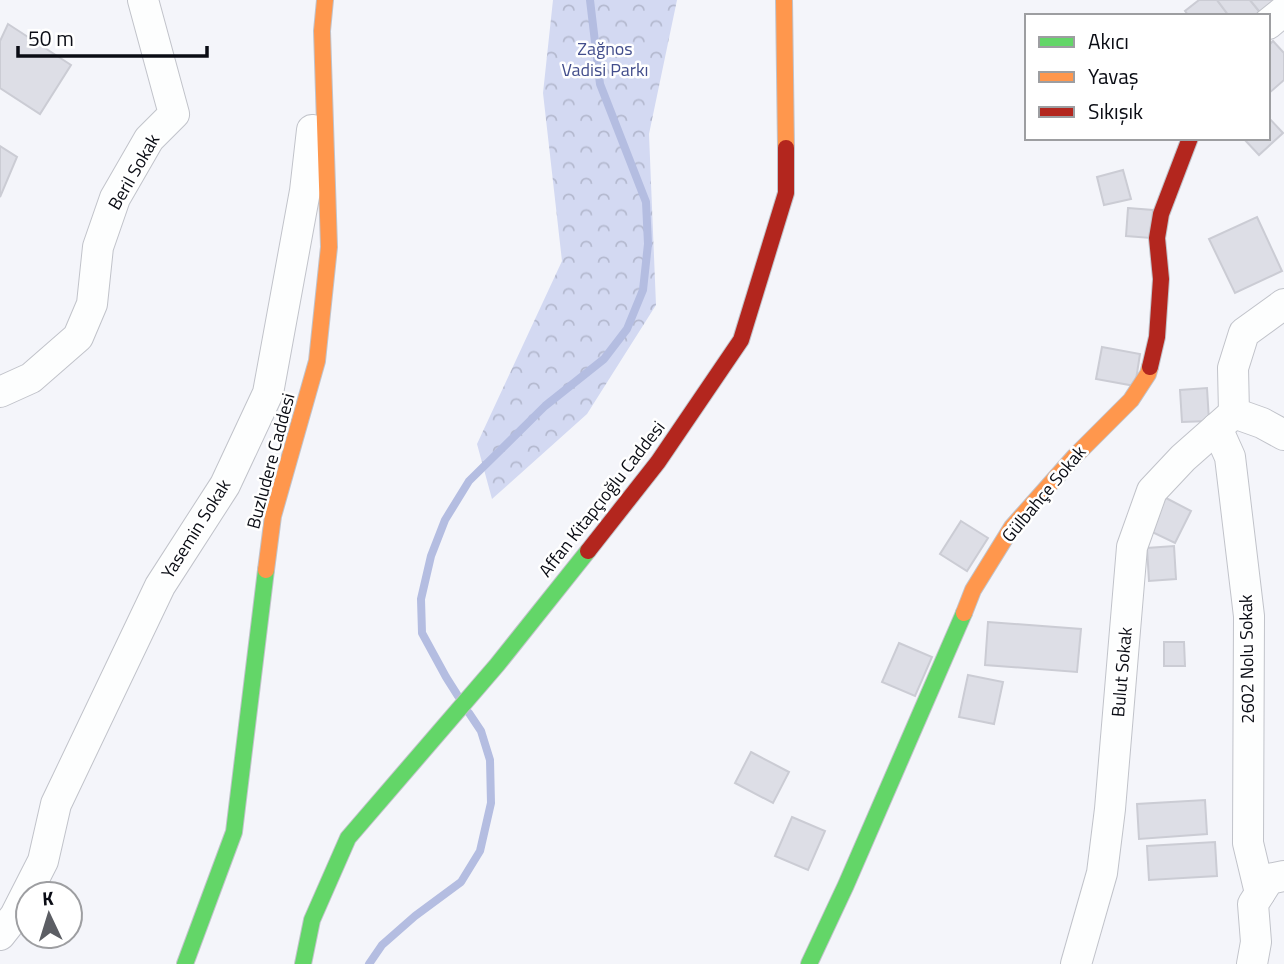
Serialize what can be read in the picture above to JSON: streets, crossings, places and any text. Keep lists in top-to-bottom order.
{
  "streets": {
    "street": [
      "Beril Sokak",
      "Buzludere Caddesi",
      "Gülbahçe Sokak",
      "Affan Kitapçıoğlu Caddesi",
      "Yasemin Sokak",
      "2602 Nolu Sokak",
      "Bulut Sokak"
    ]
  },
  "crossings": [
    ["Buzludere Caddesi", "Yasemin Sokak"],
    ["2602 Nolu Sokak", "Bulut Sokak"]
  ],
  "parks": ["Zağnos Vadisi Parkı"],
  "legend": ["Akıcı", "Yavaş", "Sıkışık"],
  "scale_bar": "50 m",
  "north": "top"
}
